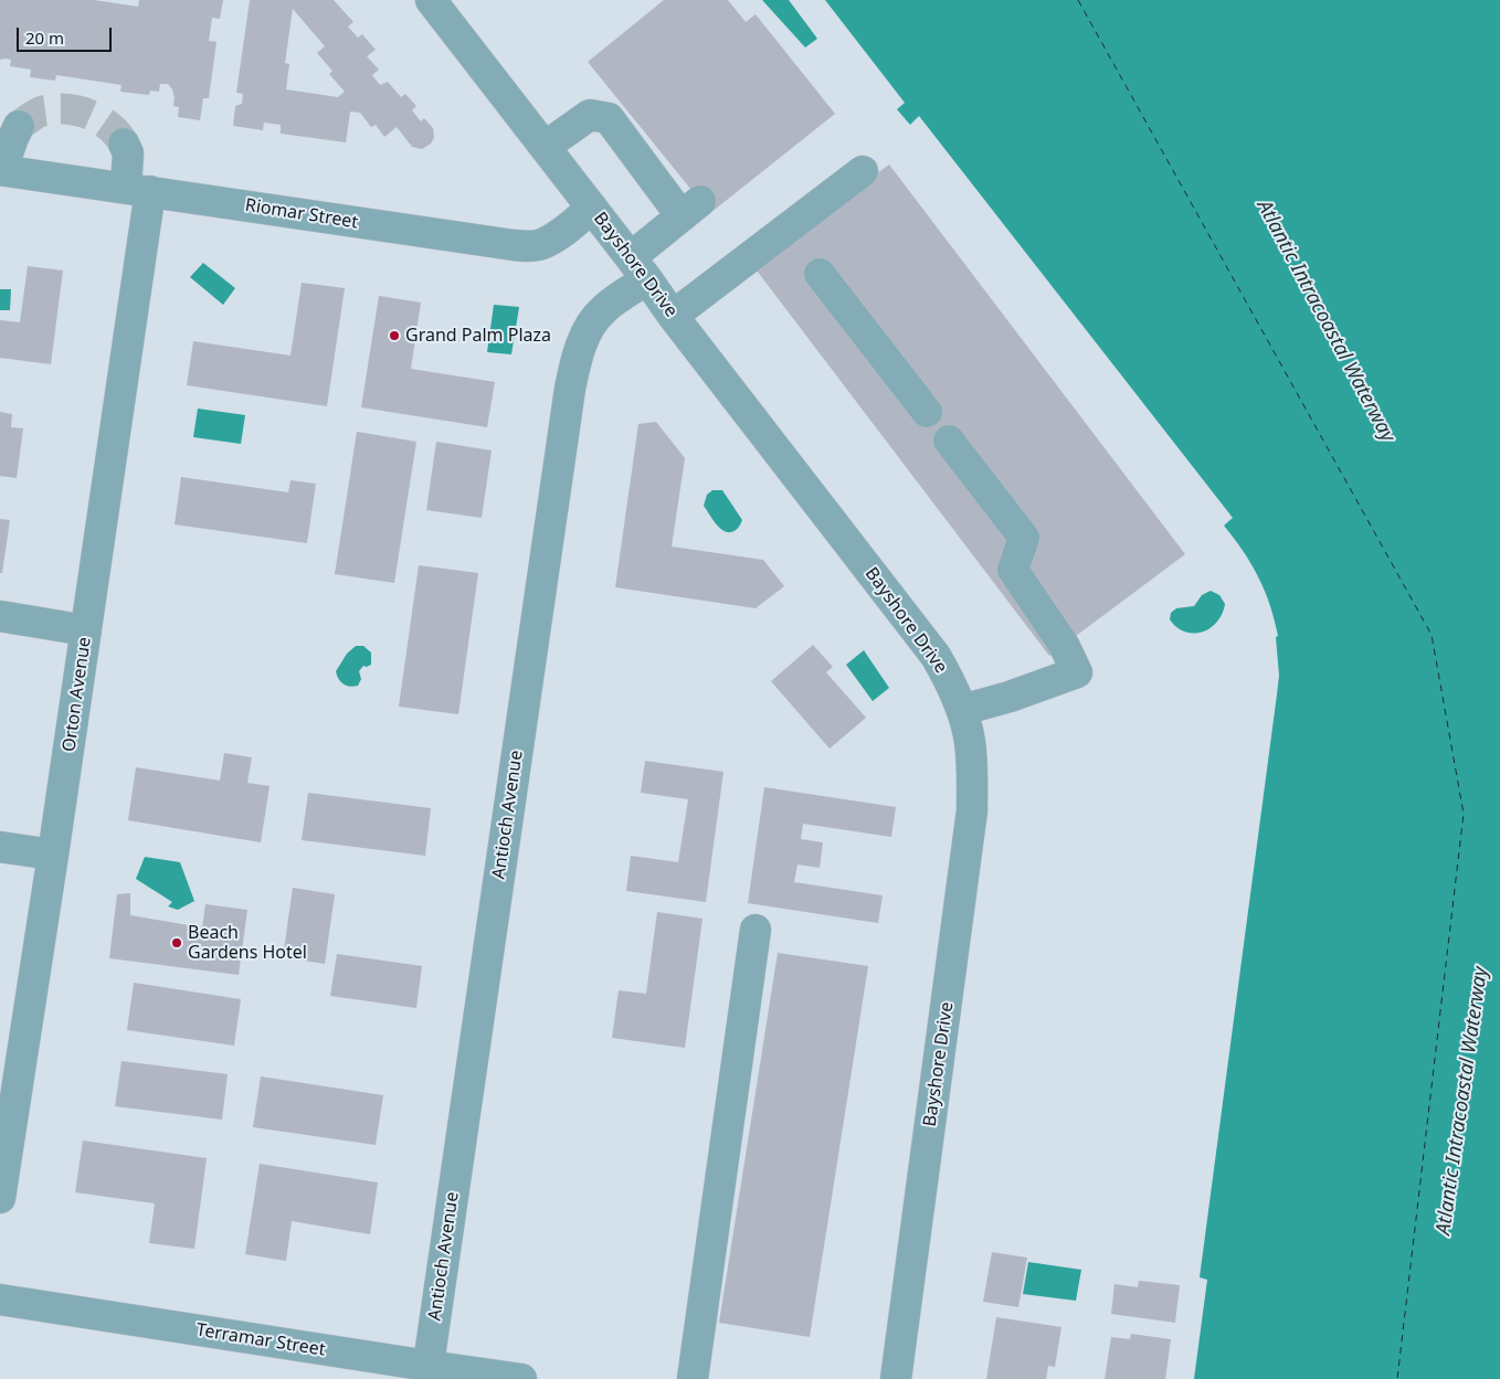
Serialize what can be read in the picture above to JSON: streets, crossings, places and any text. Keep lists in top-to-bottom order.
{
  "streets": {
    "street": [
      "Riomar Street",
      "Bayshore Drive",
      "Orton Avenue",
      "Antioch Avenue",
      "Terramar Street"
    ]
  },
  "crossings": [
    ["Riomar Street", "Bayshore Drive"],
    ["Riomar Street", "Orton Avenue"],
    ["Bayshore Drive", "Antioch Avenue"],
    ["Antioch Avenue", "Terramar Street"]
  ],
  "water": ["Atlantic Intracoastal Waterway"],
  "places": ["Grand Palm Plaza", "Beach Gardens Hotel"],
  "scale_bar": "20 m"
}
